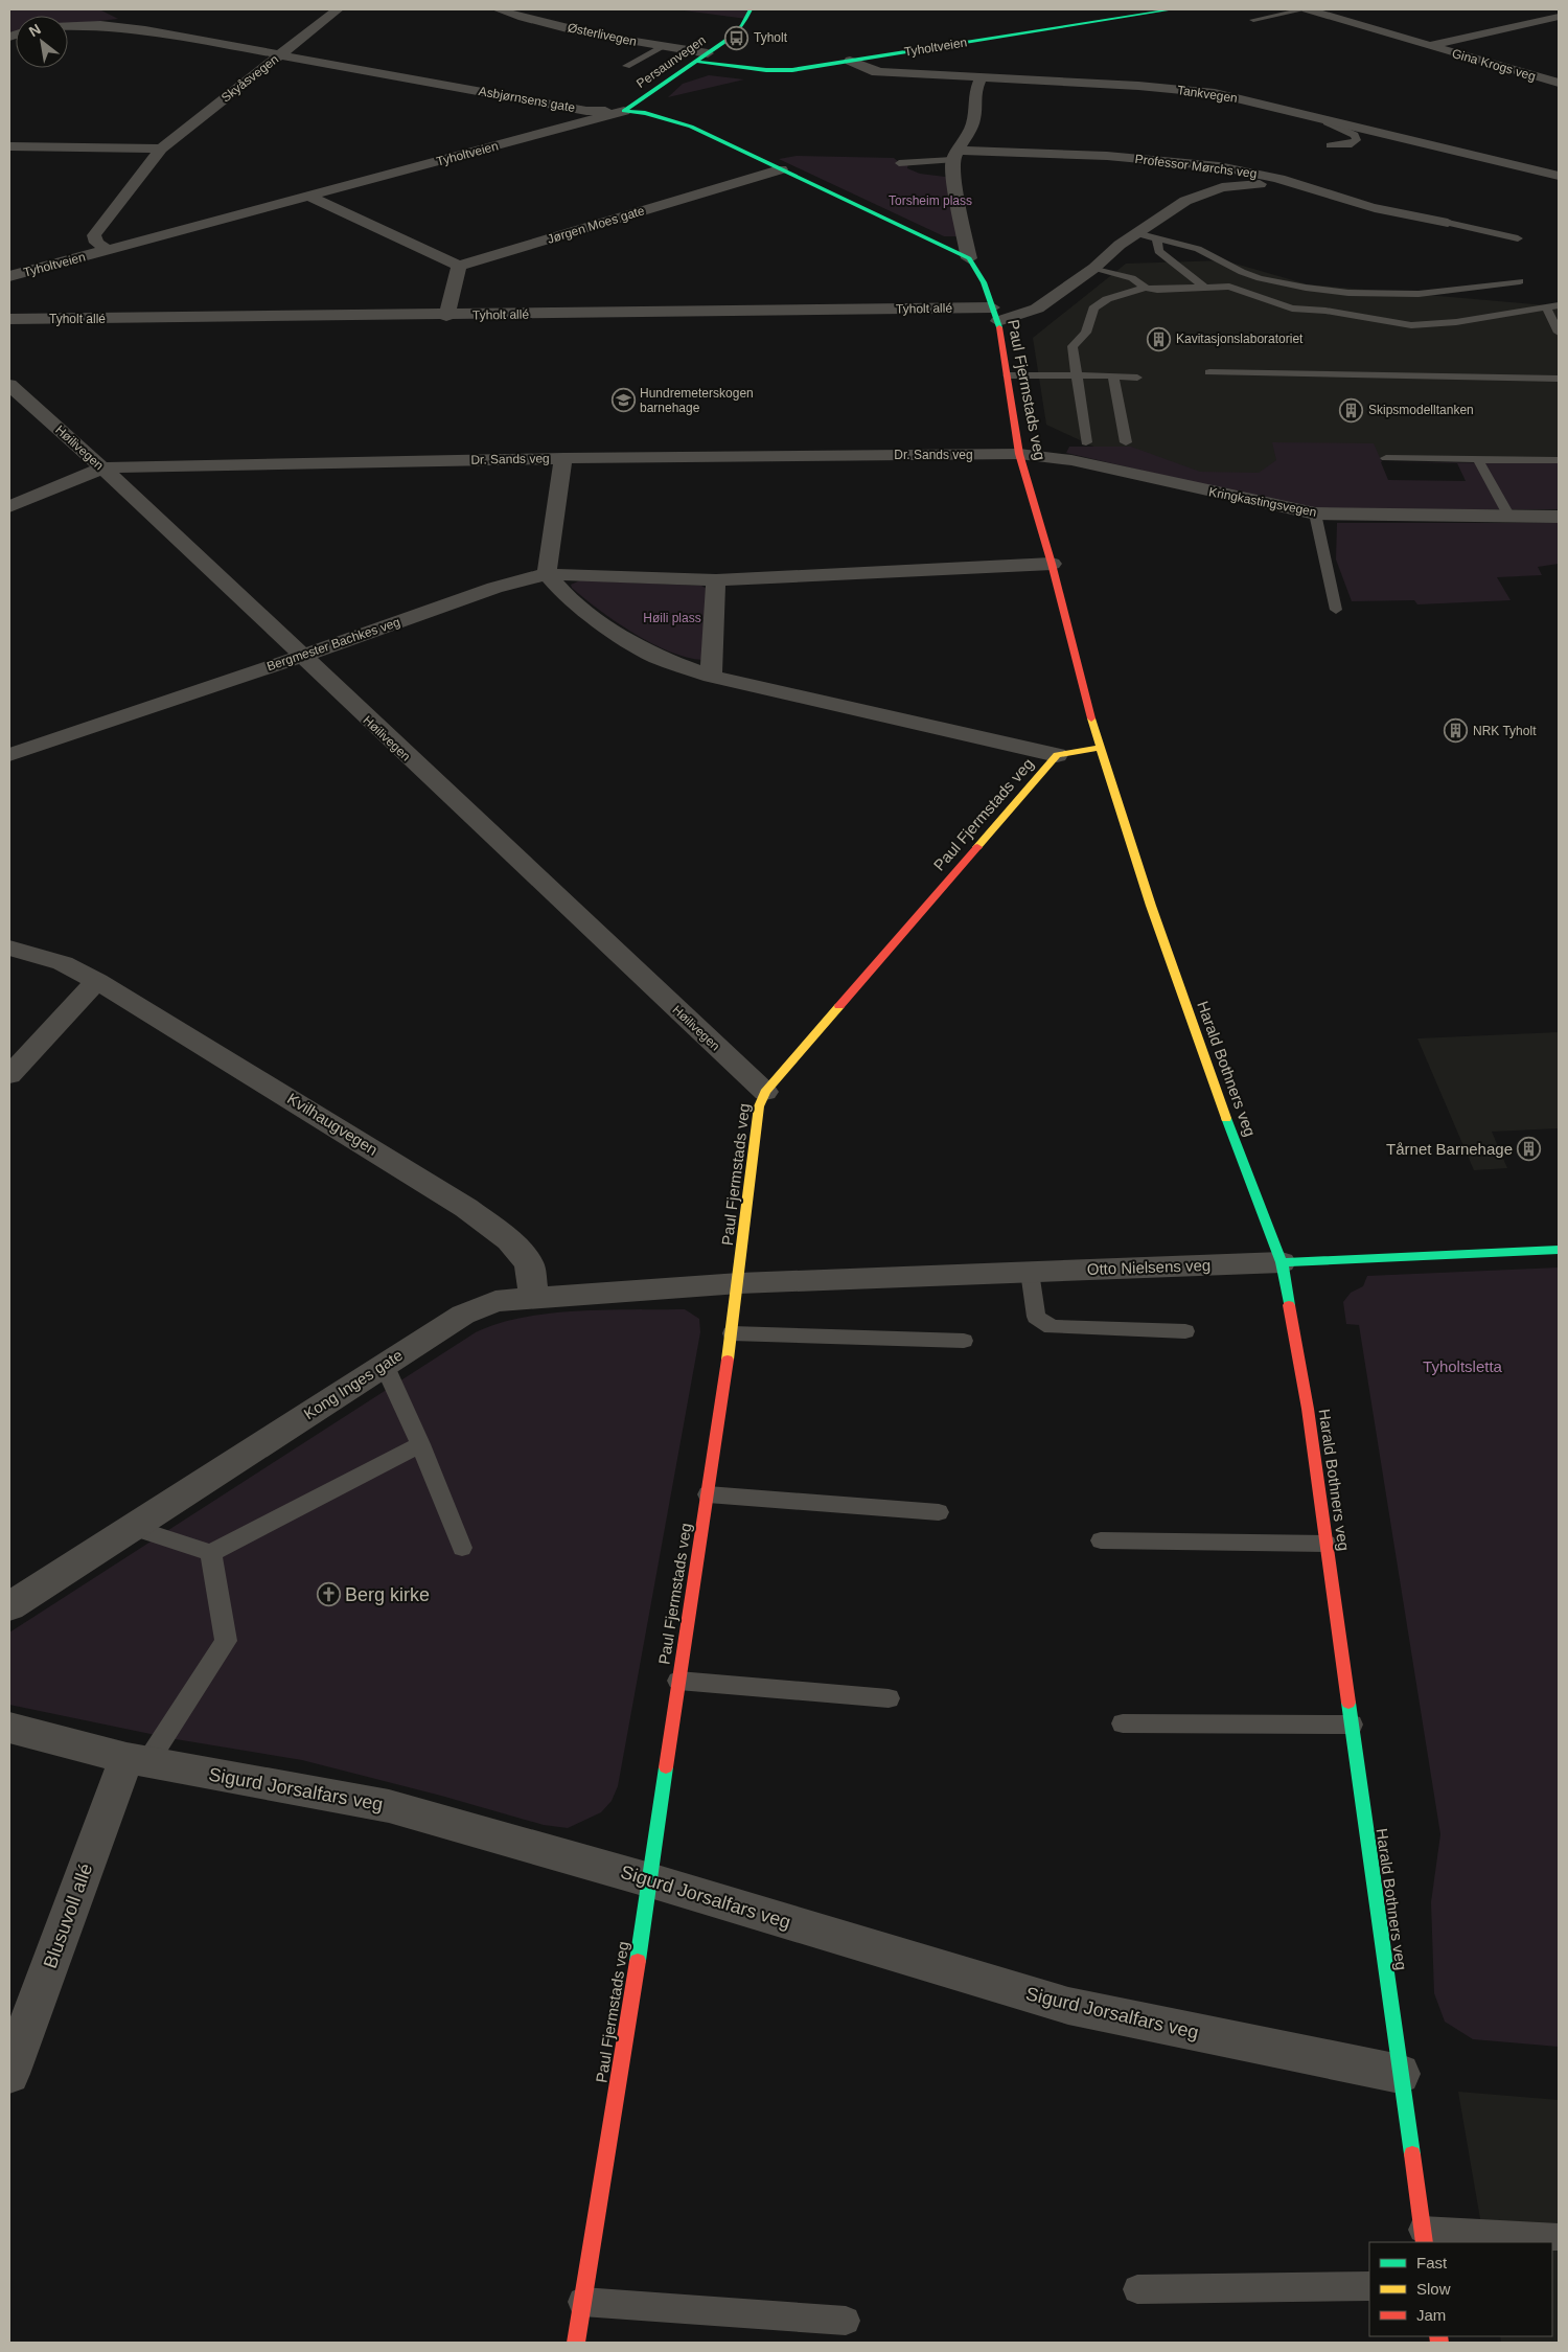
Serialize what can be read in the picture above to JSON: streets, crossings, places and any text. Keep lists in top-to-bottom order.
{
  "streets": {
    "street": [
      "Østerlivegen",
      "Tyholtveien",
      "Persaunvegen",
      "Gina Krogs veg",
      "Skyåsvegen",
      "Tankvegen",
      "Asbjørnsens gate",
      "Professor Mørchs veg",
      "Jørgen Moes gate",
      "Tyholt allé",
      "Paul Fjermstads veg",
      "Høilivegen",
      "Dr. Sands veg",
      "Kringkastingsvegen",
      "Bergmester Bachkes veg",
      "Harald Bothners veg",
      "Kvilhaugvegen",
      "Otto Nielsens veg",
      "Kong Inges gate",
      "Sigurd Jorsalfars veg",
      "Blusuvoll allé"
    ]
  },
  "crossings": [
    ["Østerlivegen", "Tyholtveien"],
    ["Østerlivegen", "Persaunvegen"],
    ["Tyholtveien", "Persaunvegen"],
    ["Tyholtveien", "Skyåsvegen"],
    ["Tyholtveien", "Tankvegen"],
    ["Tyholtveien", "Asbjørnsens gate"],
    ["Persaunvegen", "Asbjørnsens gate"],
    ["Skyåsvegen", "Asbjørnsens gate"],
    ["Asbjørnsens gate", "Jørgen Moes gate"],
    ["Asbjørnsens gate", "Paul Fjermstads veg"],
    ["Professor Mørchs veg", "Tyholt allé"],
    ["Professor Mørchs veg", "Paul Fjermstads veg"],
    ["Tyholt allé", "Paul Fjermstads veg"],
    ["Paul Fjermstads veg", "Høilivegen"],
    ["Paul Fjermstads veg", "Dr. Sands veg"],
    ["Paul Fjermstads veg", "Kringkastingsvegen"],
    ["Paul Fjermstads veg", "Harald Bothners veg"],
    ["Paul Fjermstads veg", "Otto Nielsens veg"],
    ["Paul Fjermstads veg", "Kong Inges gate"],
    ["Paul Fjermstads veg", "Sigurd Jorsalfars veg"],
    ["Høilivegen", "Dr. Sands veg"],
    ["Høilivegen", "Bergmester Bachkes veg"],
    ["Dr. Sands veg", "Kringkastingsvegen"],
    ["Harald Bothners veg", "Otto Nielsens veg"],
    ["Harald Bothners veg", "Sigurd Jorsalfars veg"],
    ["Kvilhaugvegen", "Kong Inges gate"],
    ["Otto Nielsens veg", "Kong Inges gate"],
    ["Sigurd Jorsalfars veg", "Blusuvoll allé"]
  ],
  "parks": ["Torsheim plass", "Høili plass", "Tyholtsletta"],
  "places": {
    "bus stop": ["Tyholt"],
    "building": [
      "Kavitasjonslaboratoriet",
      "Skipsmodelltanken",
      "NRK Tyholt",
      "Tårnet Barnehage"
    ],
    "school or university": ["Hundremeterskogen barnehage"],
    "church": ["Berg kirke"]
  },
  "legend": ["Fast", "Slow", "Jam"],
  "north": "top left"
}
